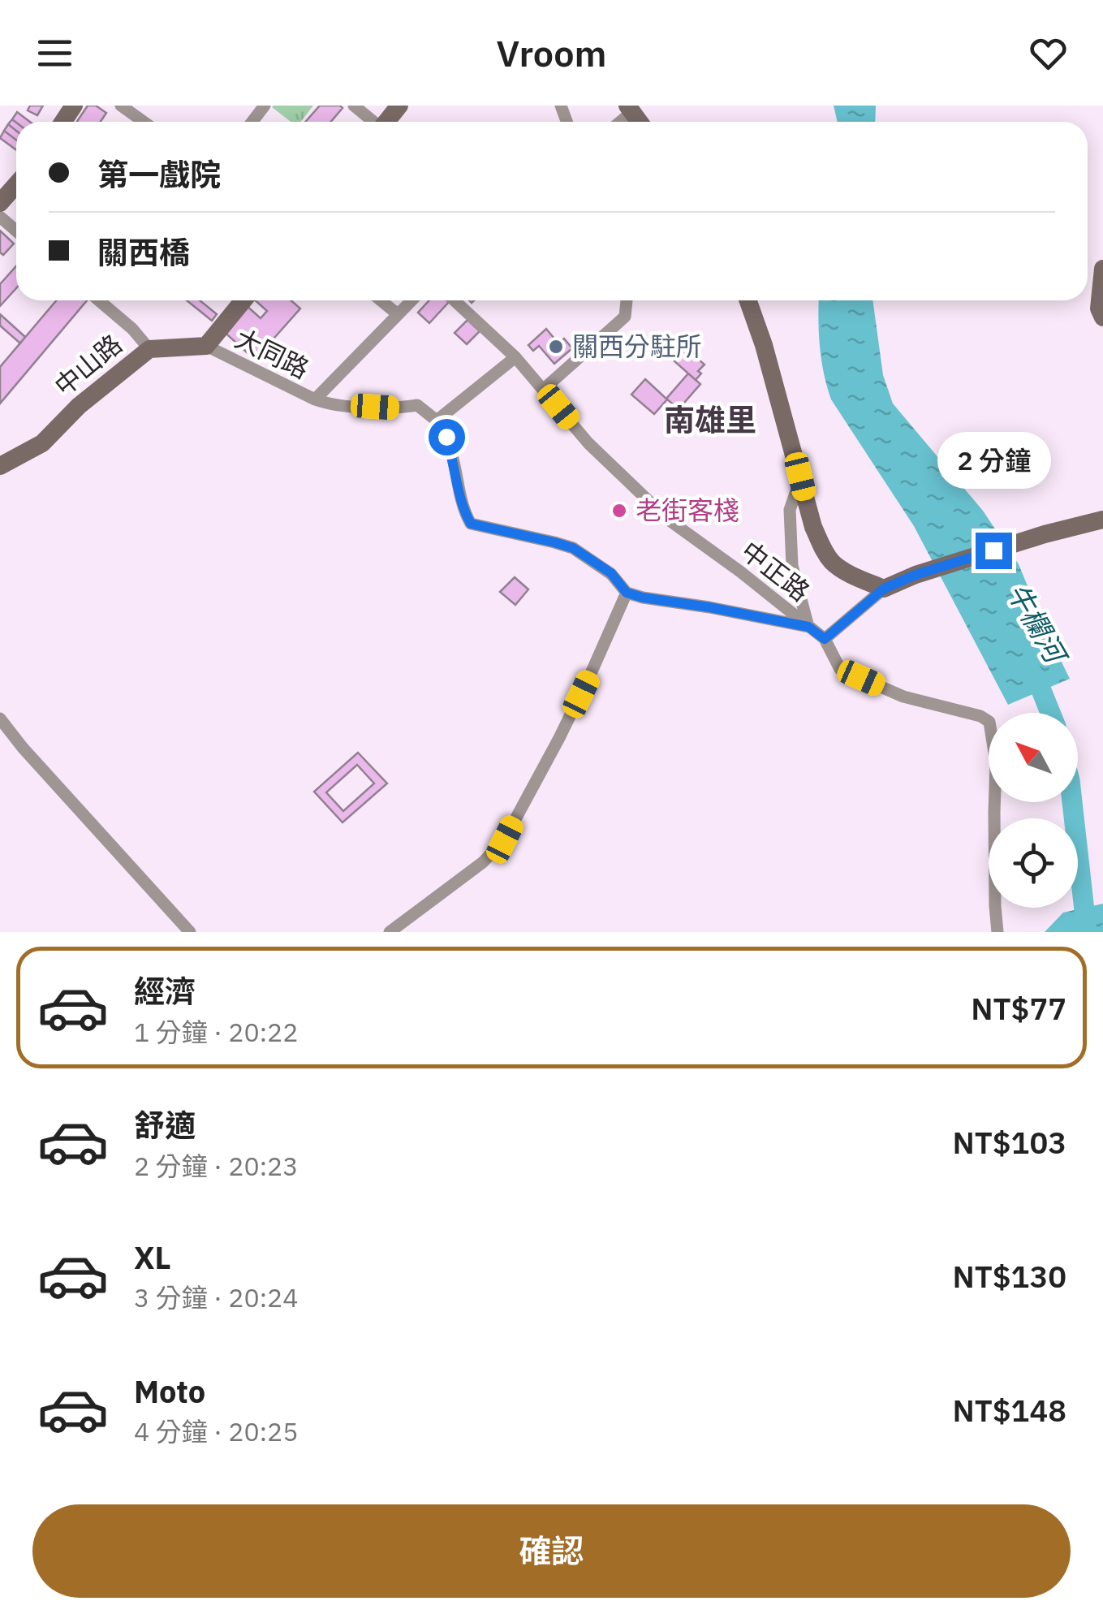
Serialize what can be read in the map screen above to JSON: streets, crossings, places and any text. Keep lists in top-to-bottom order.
{
  "streets": {
    "main road": ["中山路"],
    "street": ["大同路", "中正路"]
  },
  "crossings": [
    ["大同路", "中山路"]
  ],
  "districts": ["南雄里"],
  "water": ["牛欄河"],
  "places": ["關西分駐所", "老街客棧"],
  "north": "top left",
  "page": {
    "header": "Vroom",
    "banner": ["第一戲院", "關西橋"],
    "bubble": "2 分鐘",
    "list": [
      {
        "name": "經濟",
        "note": "1 分鐘 · 20:22",
        "value": "NT$77"
      },
      {
        "name": "舒適",
        "note": "2 分鐘 · 20:23",
        "value": "NT$103"
      },
      {
        "name": "XL",
        "note": "3 分鐘 · 20:24",
        "value": "NT$130"
      },
      {
        "name": "Moto",
        "note": "4 分鐘 · 20:25",
        "value": "NT$148"
      }
    ],
    "buttons": "確認"
  }
}
